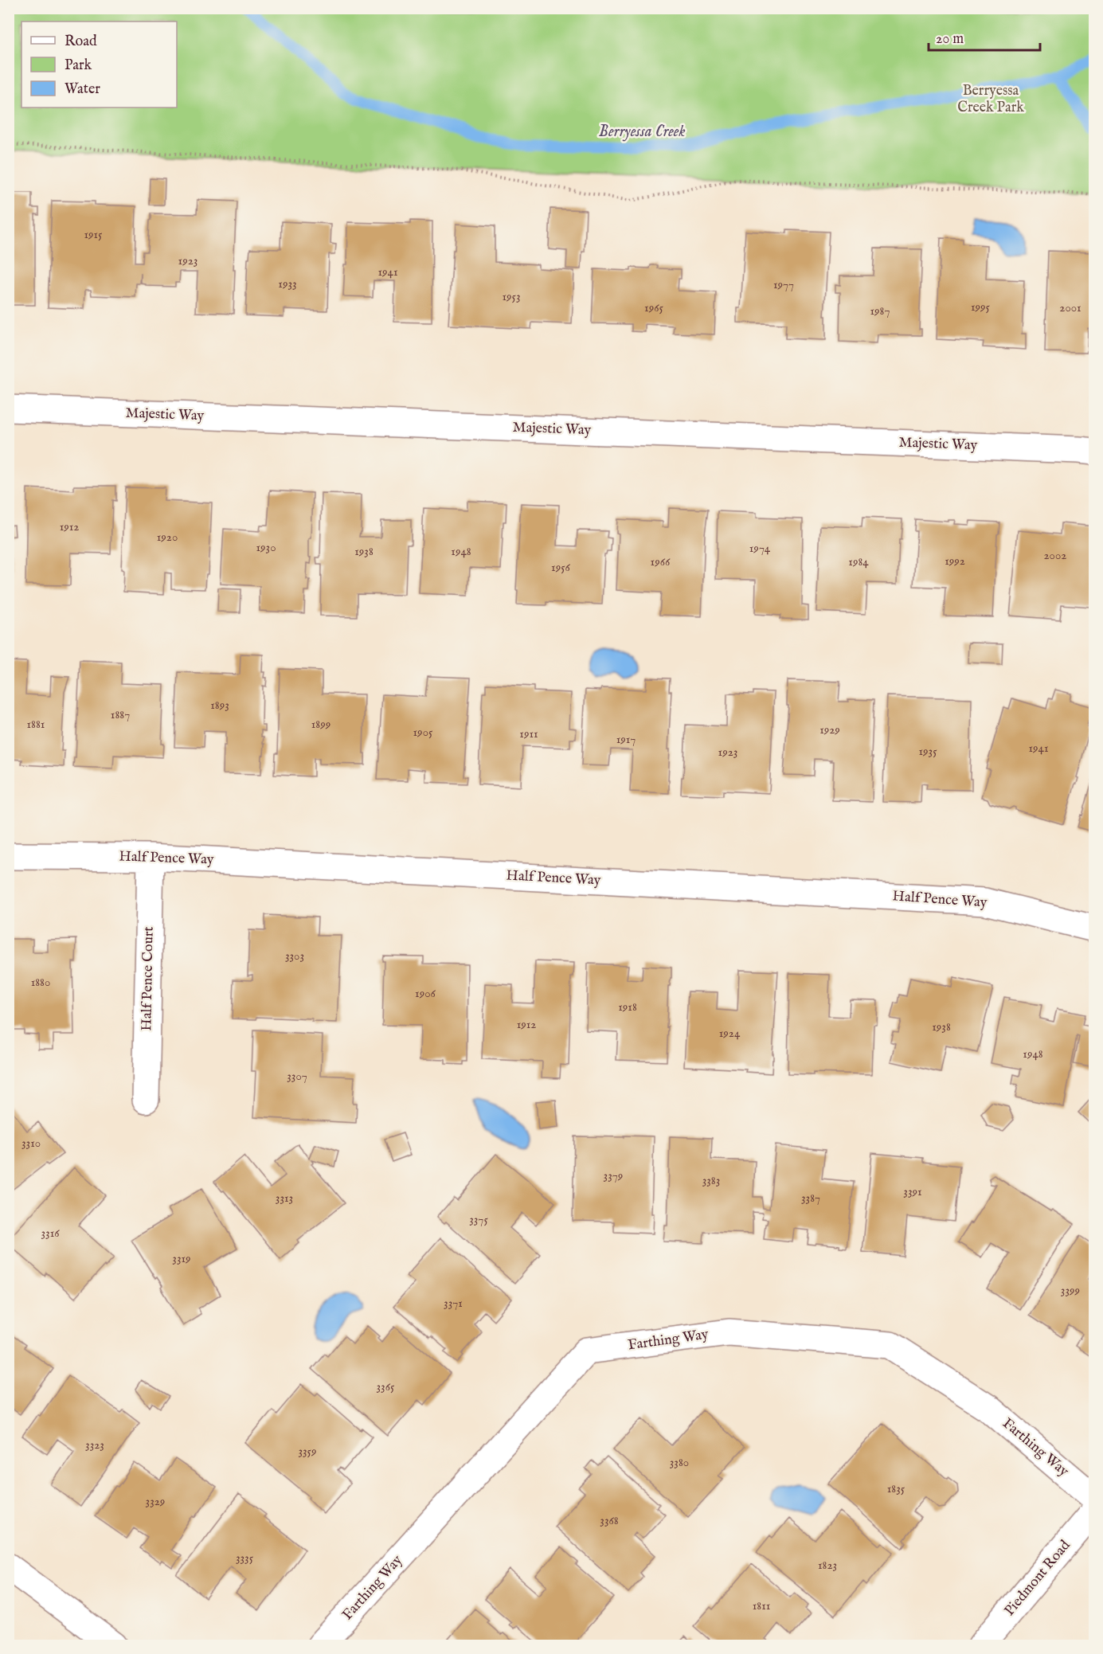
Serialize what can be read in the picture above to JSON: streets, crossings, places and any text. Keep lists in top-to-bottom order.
{
  "streets": {
    "street": [
      "Majestic Way",
      "Half Pence Way",
      "Half Pence Court",
      "Farthing Way",
      "Piedmont Road"
    ]
  },
  "crossings": [
    ["Half Pence Way", "Half Pence Court"]
  ],
  "water": ["Berryessa Creek"],
  "parks": ["Berryessa Creek Park"],
  "house_numbers": [
    "1915",
    "1923",
    "1941",
    "1933",
    "1977",
    "1953",
    "1995",
    "1965",
    "2001",
    "1987",
    "1912",
    "1920",
    "1930",
    "1974",
    "1938",
    "1948",
    "2002",
    "1992",
    "1966",
    "1984",
    "1956",
    "1893",
    "1887",
    "1881",
    "1899",
    "1929",
    "1905",
    "1911",
    "1917",
    "1941",
    "1935",
    "1923",
    "3303",
    "1880",
    "1906",
    "1918",
    "1912",
    "1938",
    "1924",
    "1948",
    "3307",
    "3310",
    "3379",
    "3383",
    "3391",
    "3313",
    "3387",
    "3375",
    "3316",
    "3319",
    "3399",
    "3371",
    "3365",
    "3323",
    "3359",
    "3380",
    "1835",
    "3329",
    "3368",
    "3335",
    "1823",
    "1811"
  ],
  "legend": ["Road", "Park", "Water"],
  "scale_bar": "20 m"
}
